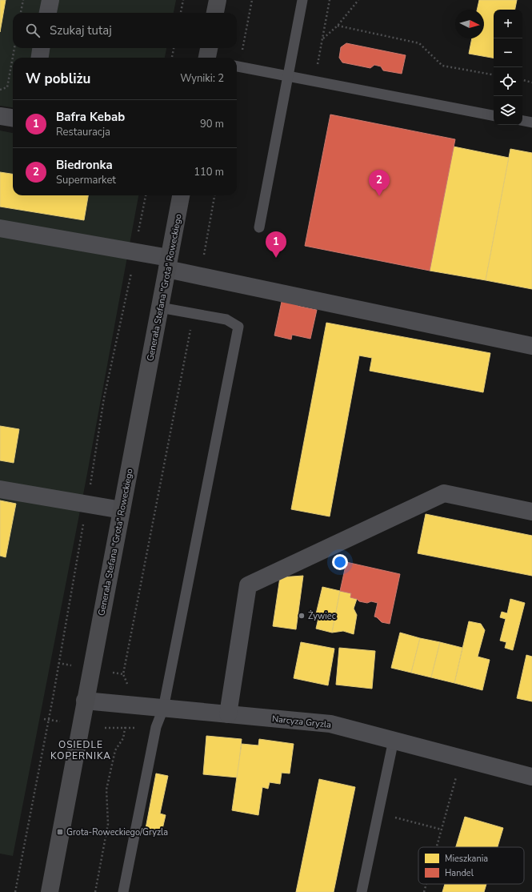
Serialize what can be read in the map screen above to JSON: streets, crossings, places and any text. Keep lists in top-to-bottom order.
{
  "streets": {
    "street": ["Generała Stefana \"Grota\" Roweckiego", "Narcyza Gryzla"]
  },
  "crossings": [
    ["Generała Stefana \"Grota\" Roweckiego", "Narcyza Gryzla"]
  ],
  "districts": ["OSIEDLE KOPERNIKA"],
  "places": {
    "other": ["Żywiec"],
    "transit": ["Grota-Roweckiego/Gryzla"]
  },
  "legend": ["Mieszkania", "Handel"],
  "north": "right",
  "page": {
    "map_buttons": ["+", "−"],
    "search": "Szukaj tutaj",
    "heading": ["W pobliżu", "Wyniki: 2"],
    "list": [
      {
        "mark": "1",
        "name": "Bafra Kebab",
        "note": "Restauracja",
        "value": "90 m"
      },
      {
        "mark": "2",
        "name": "Biedronka",
        "note": "Supermarket",
        "value": "110 m"
      }
    ],
    "pins": ["2", "1"]
  }
}
